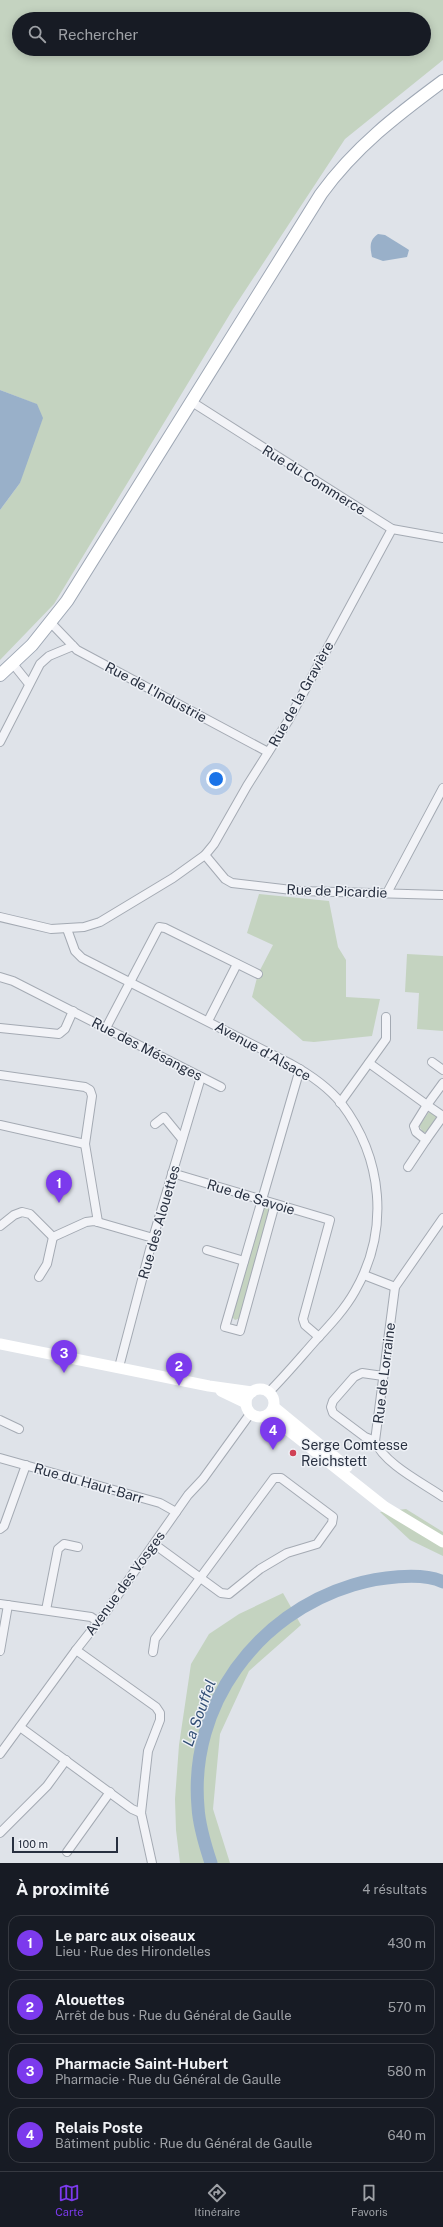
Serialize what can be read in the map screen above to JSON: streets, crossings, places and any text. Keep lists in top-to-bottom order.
{
  "streets": {
    "street": [
      "Rue du Commerce",
      "Rue de l'Industrie",
      "Rue de la Gravière",
      "Rue de Picardie",
      "Rue des Mésanges",
      "Avenue d'Alsace",
      "Rue de Savoie",
      "Rue des Alouettes",
      "Rue de Lorraine",
      "Rue du Haut-Barr",
      "Avenue des Vosges"
    ]
  },
  "crossings": [
    ["Rue du Commerce", "Rue de la Gravière"],
    ["Rue de l'Industrie", "Rue de la Gravière"],
    ["Rue de la Gravière", "Rue de Picardie"],
    ["Rue de la Gravière", "Avenue d'Alsace"],
    ["Rue des Mésanges", "Rue des Alouettes"],
    ["Avenue d'Alsace", "Rue de Savoie"],
    ["Avenue d'Alsace", "Avenue des Vosges"],
    ["Rue de Savoie", "Rue des Alouettes"],
    ["Rue du Haut-Barr", "Avenue des Vosges"]
  ],
  "water": ["La Souffel"],
  "places": ["Serge Comtesse Reichstett"],
  "scale_bar": "100 m",
  "page": {
    "search": "Rechercher",
    "pins": [
      "1",
      "3",
      "2",
      "4"
    ],
    "scale": "100 m",
    "heading": ["À proximité", "4 résultats"],
    "list": [
      {
        "mark": "1",
        "name": "Le parc aux oiseaux",
        "note": "Lieu · Rue des Hirondelles",
        "value": "430 m"
      },
      {
        "mark": "2",
        "name": "Alouettes",
        "note": "Arrêt de bus · Rue du Général de Gaulle",
        "value": "570 m"
      },
      {
        "mark": "3",
        "name": "Pharmacie Saint-Hubert",
        "note": "Pharmacie · Rue du Général de Gaulle",
        "value": "580 m"
      },
      {
        "mark": "4",
        "name": "Relais Poste",
        "note": "Bâtiment public · Rue du Général de Gaulle",
        "value": "640 m"
      }
    ],
    "nav": ["Carte", "Itinéraire", "Favoris"]
  }
}
